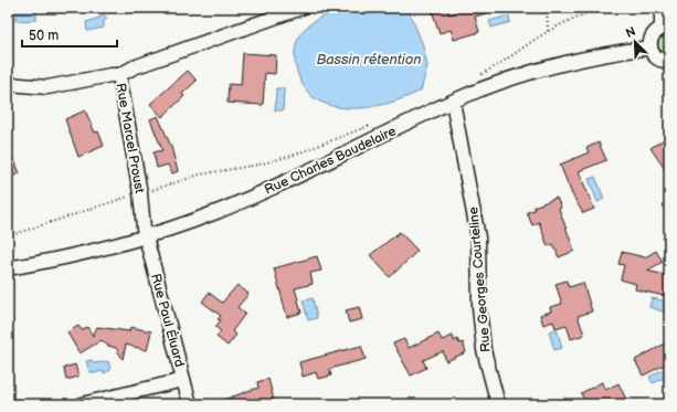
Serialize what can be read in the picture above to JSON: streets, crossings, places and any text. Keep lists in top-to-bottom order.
{
  "streets": {
    "street": [
      "Rue Marcel Proust",
      "Rue Charles Baudelaire",
      "Rue Georges Courteline",
      "Rue Paul Éluard"
    ]
  },
  "crossings": [
    ["Rue Marcel Proust", "Rue Charles Baudelaire"],
    ["Rue Marcel Proust", "Rue Paul Éluard"],
    ["Rue Charles Baudelaire", "Rue Georges Courteline"],
    ["Rue Charles Baudelaire", "Rue Paul Éluard"]
  ],
  "water": ["Bassin rétention"],
  "scale_bar": "50 m",
  "north": "top left"
}
